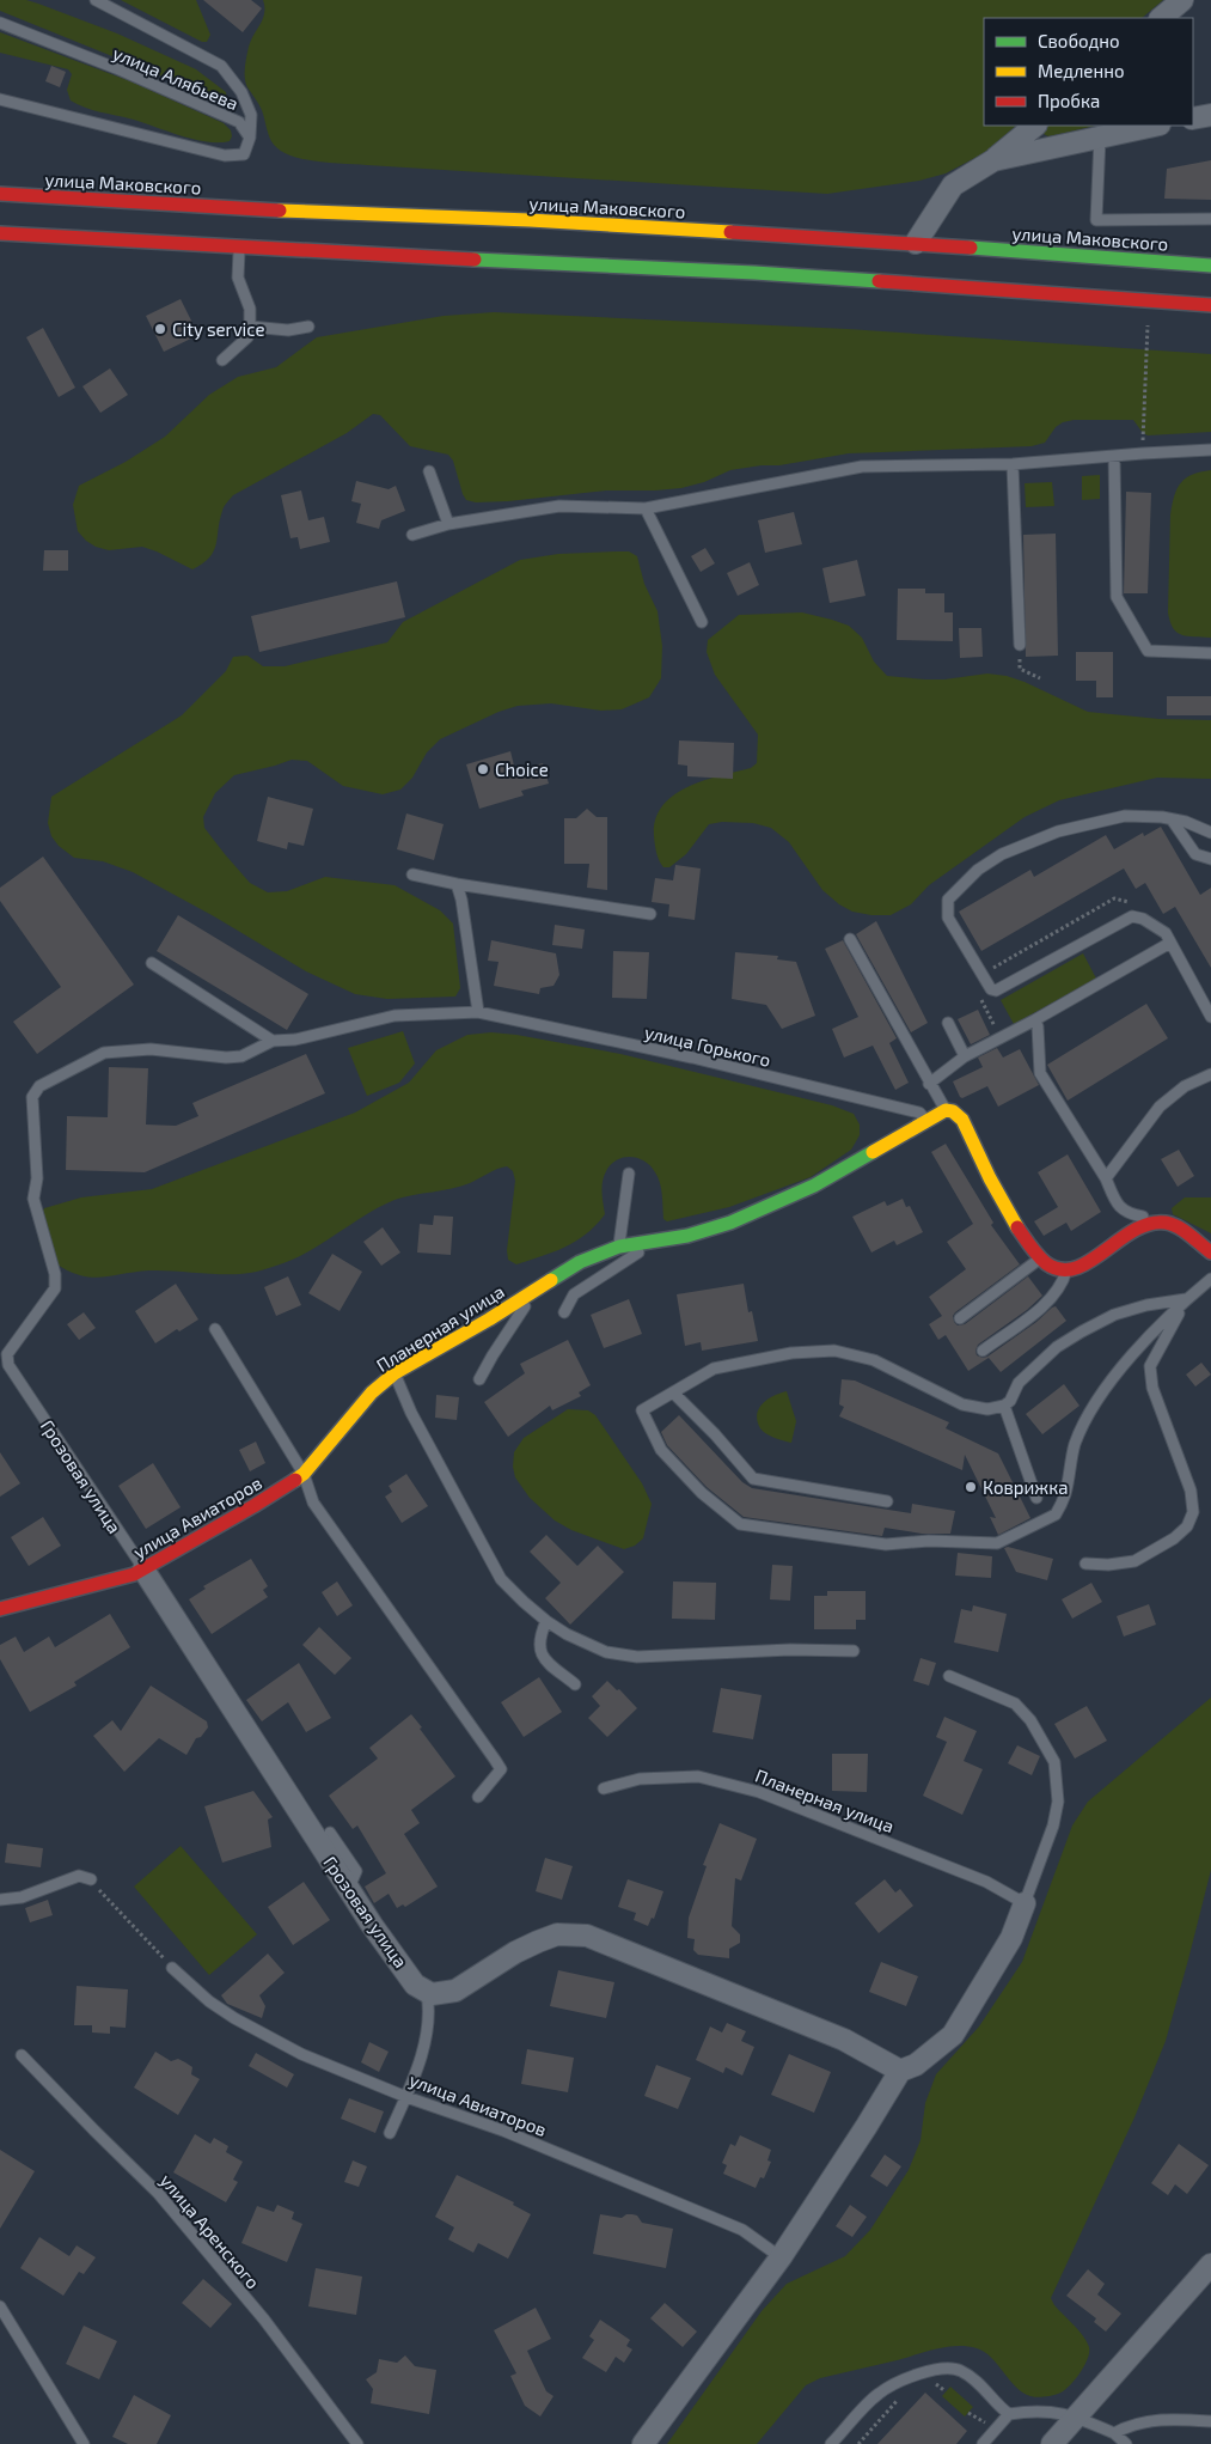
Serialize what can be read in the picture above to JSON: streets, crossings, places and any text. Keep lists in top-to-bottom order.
{
  "streets": {
    "main road": ["улица Маковского", "Планерная улица", "улица Авиаторов"],
    "street": ["Грозовая улица"],
    "lane": ["улица Алябьева", "улица Горького", "улица Аренского"]
  },
  "crossings": [
    ["улица Горького", "Планерная улица"],
    ["улица Горького", "Грозовая улица"],
    ["Планерная улица", "улица Авиаторов"],
    ["Грозовая улица", "улица Авиаторов"]
  ],
  "places": ["City service", "Choice", "Коврижка"],
  "legend": ["Свободно", "Медленно", "Пробка"]
}
